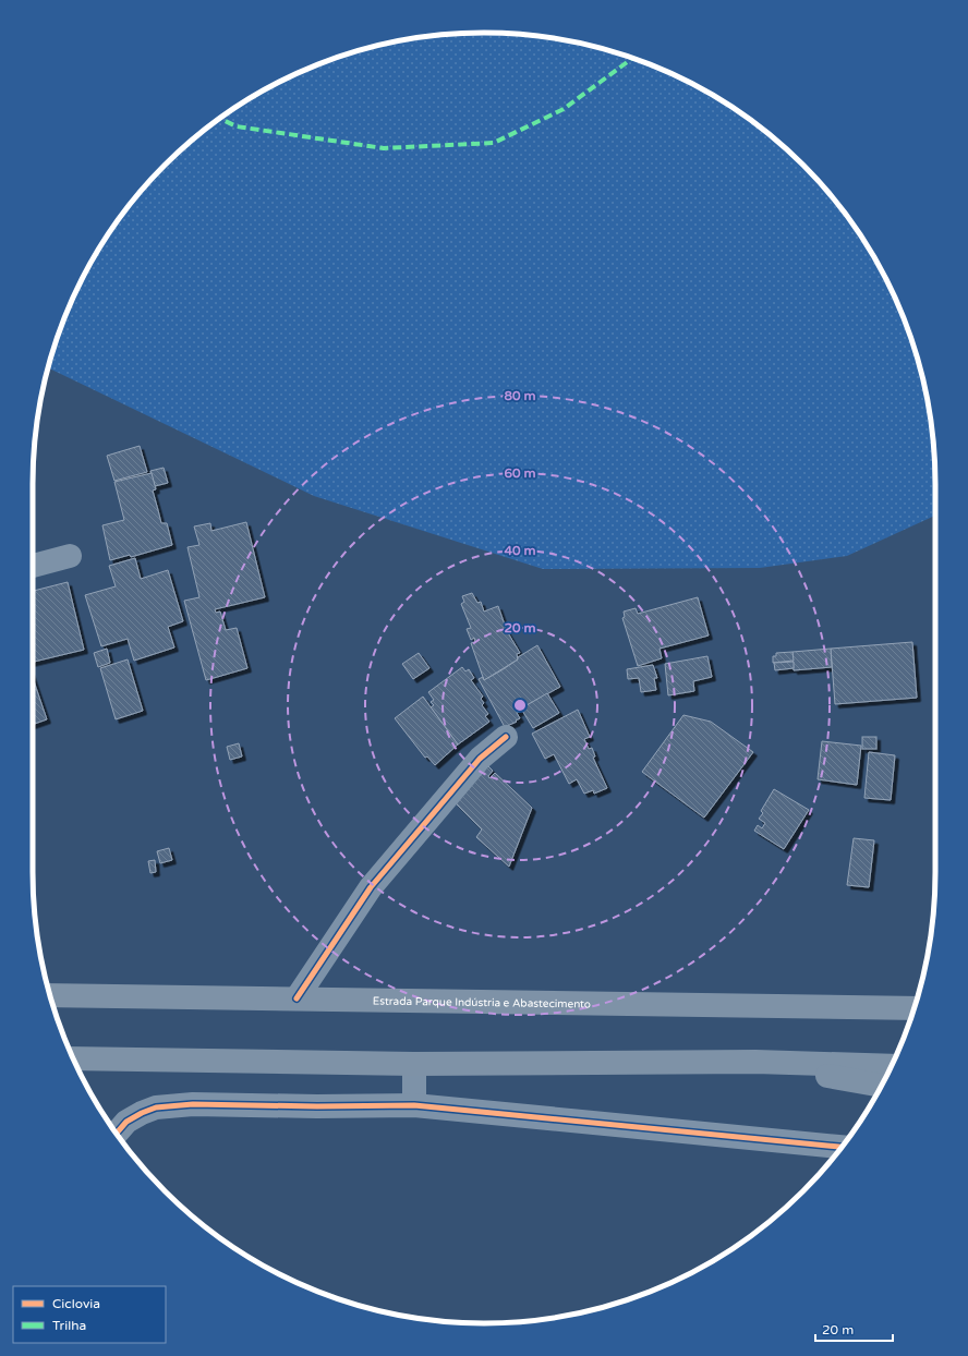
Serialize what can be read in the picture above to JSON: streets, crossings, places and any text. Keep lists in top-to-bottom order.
{
  "streets": {
    "highway": ["Estrada Parque Indústria e Abastecimento"]
  },
  "legend": ["Ciclovia", "Trilha"],
  "scale_bar": "20 m",
  "rings": [
    "80 m",
    "60 m",
    "40 m",
    "20 m"
  ]
}
